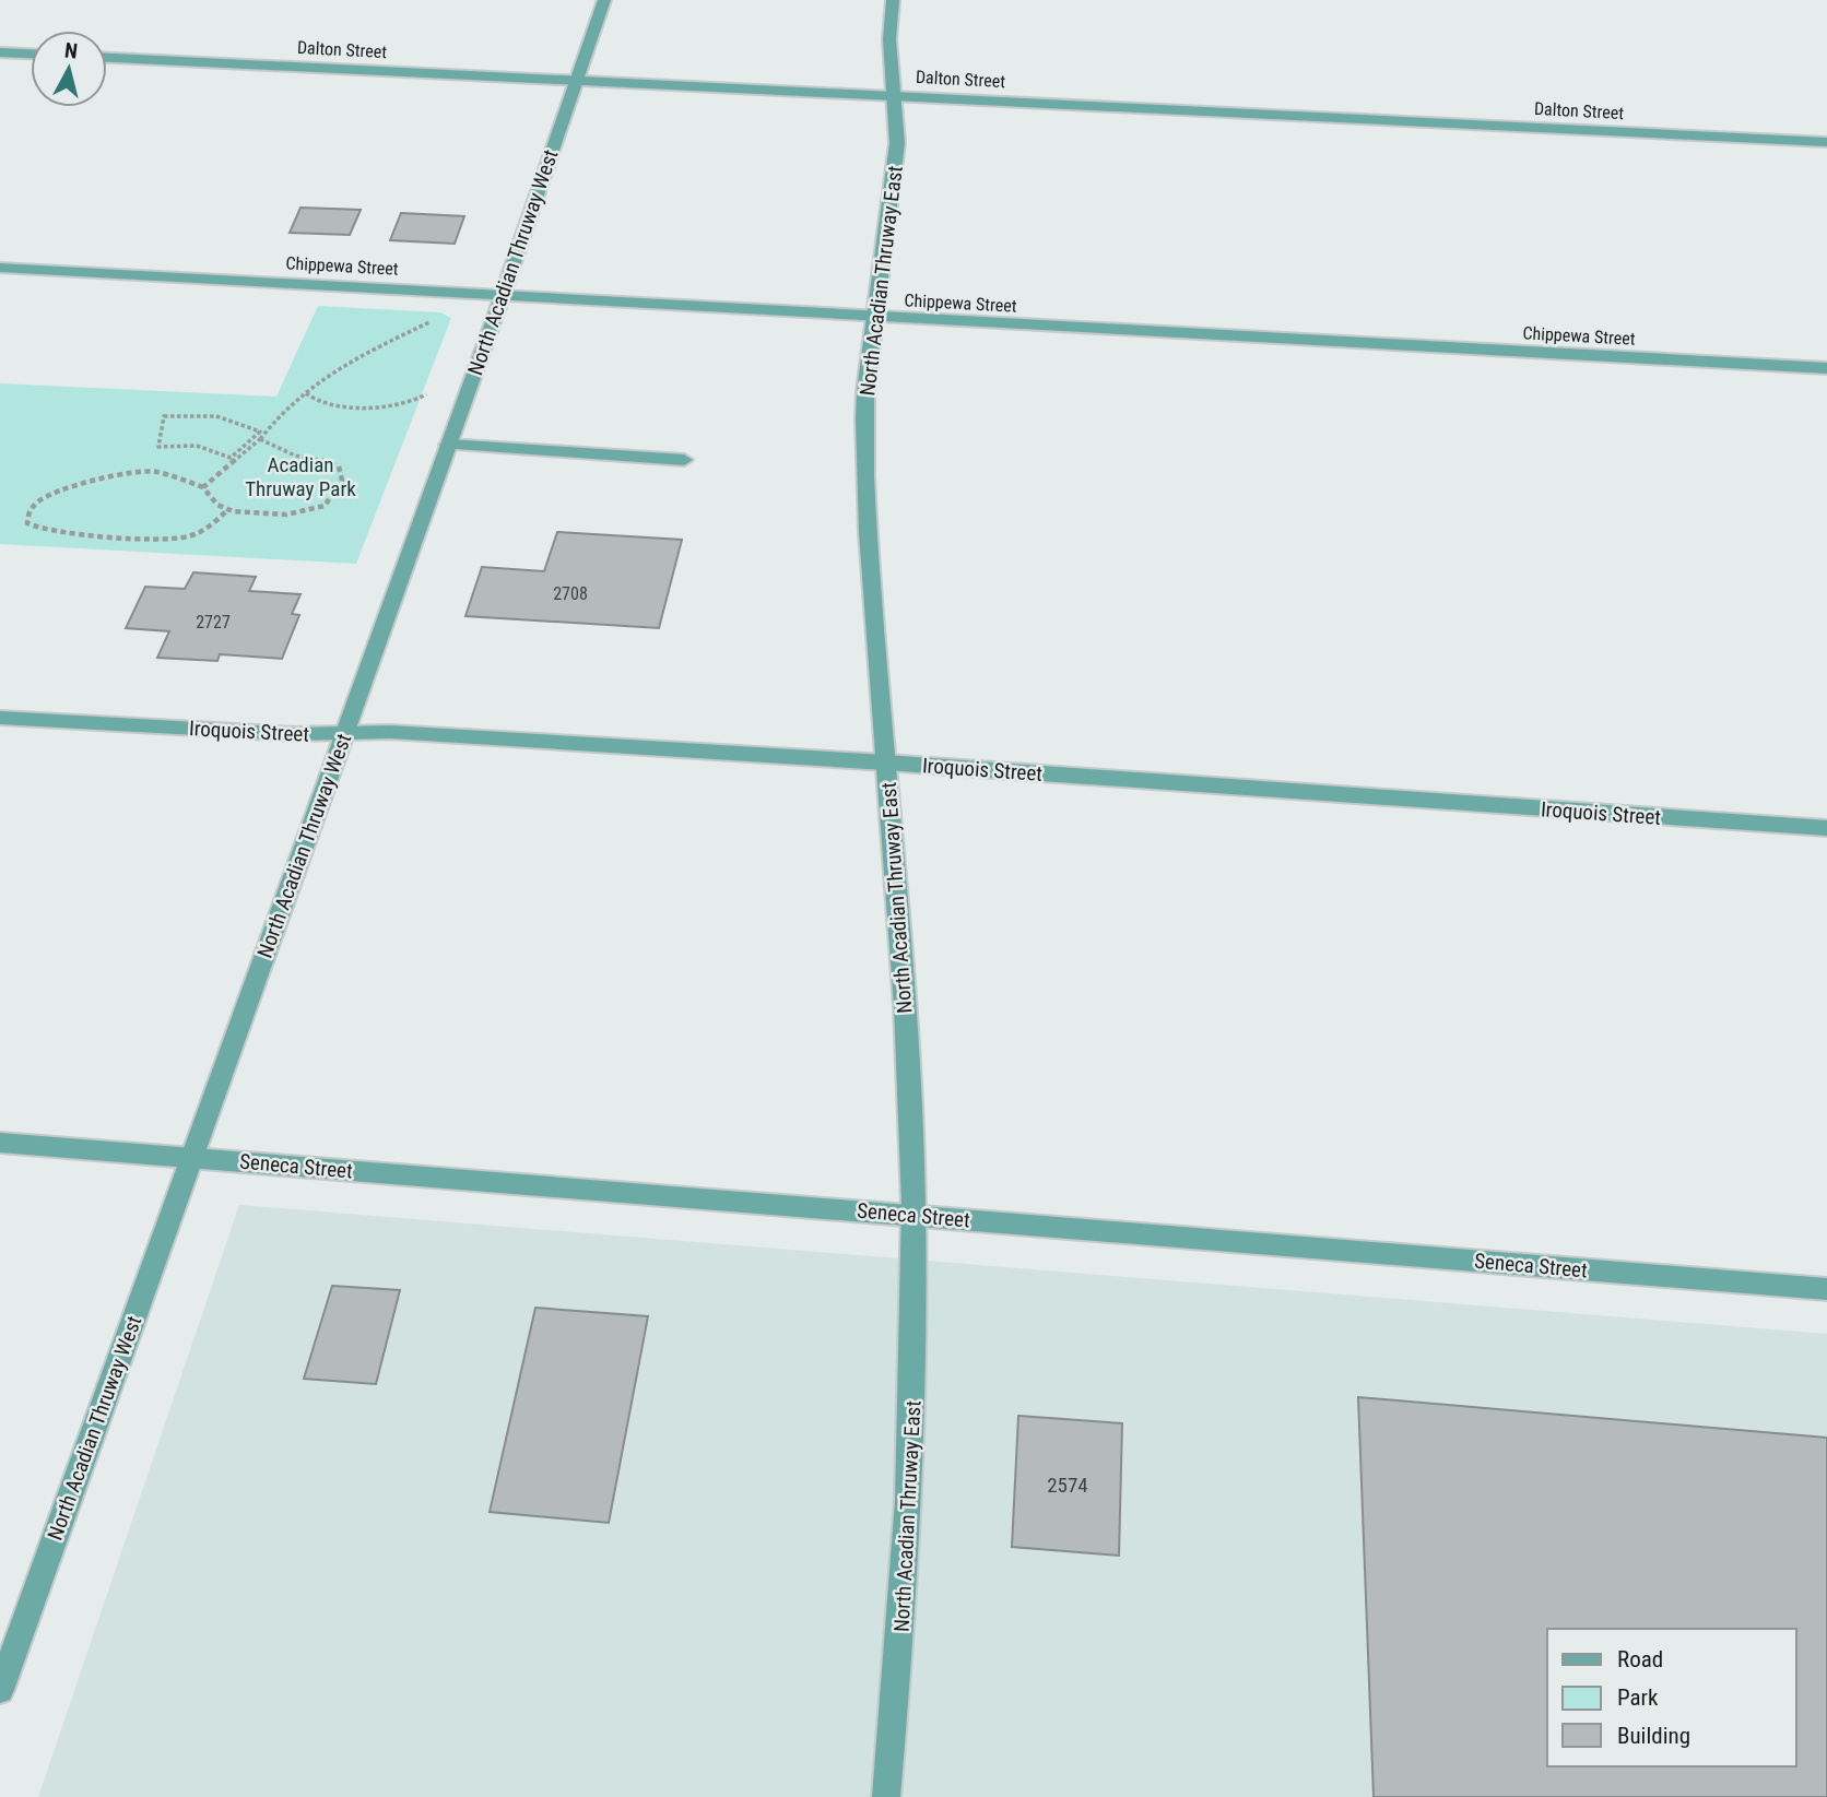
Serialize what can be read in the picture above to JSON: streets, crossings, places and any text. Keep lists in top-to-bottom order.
{
  "streets": {
    "street": [
      "Dalton Street",
      "North Acadian Thruway West",
      "Chippewa Street",
      "North Acadian Thruway East",
      "Iroquois Street",
      "Seneca Street"
    ]
  },
  "crossings": [
    ["Dalton Street", "North Acadian Thruway West"],
    ["Dalton Street", "North Acadian Thruway East"],
    ["North Acadian Thruway West", "Chippewa Street"],
    ["North Acadian Thruway West", "Iroquois Street"],
    ["North Acadian Thruway West", "Seneca Street"],
    ["Chippewa Street", "North Acadian Thruway East"],
    ["North Acadian Thruway East", "Iroquois Street"],
    ["North Acadian Thruway East", "Seneca Street"]
  ],
  "parks": ["Acadian Thruway Park"],
  "house_numbers": ["2708", "2727", "2574"],
  "legend": ["Road", "Park", "Building"],
  "north": "top"
}
